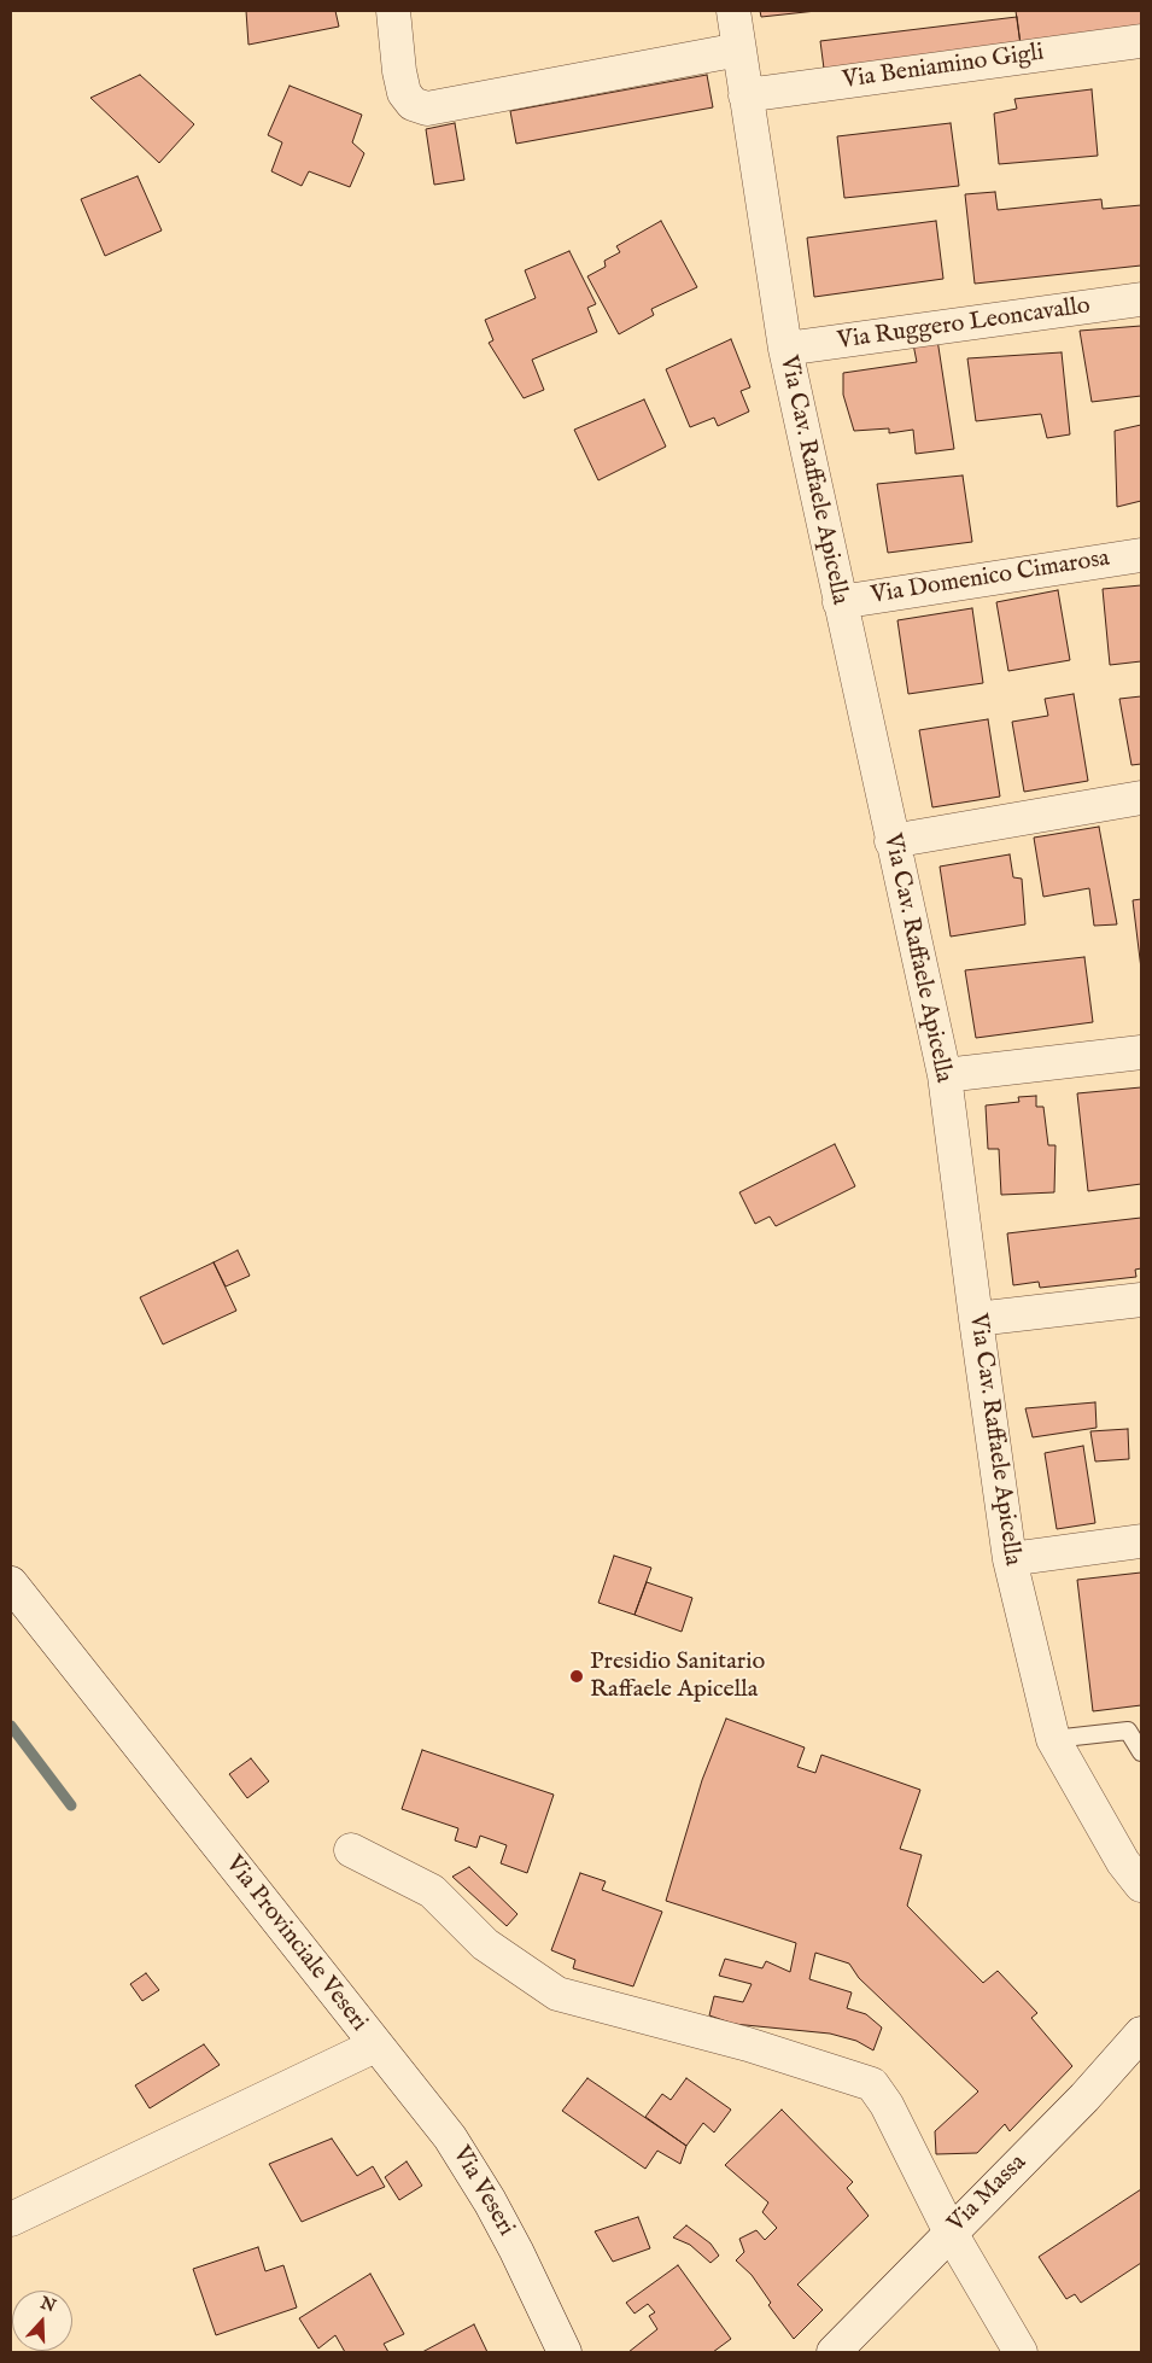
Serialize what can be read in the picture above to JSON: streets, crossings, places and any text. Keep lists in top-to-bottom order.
{
  "streets": {
    "street": [
      "Via Beniamino Gigli",
      "Via Ruggero Leoncavallo",
      "Via Cav. Raffaele Apicella",
      "Via Domenico Cimarosa",
      "Via Provinciale Veseri",
      "Via Veseri",
      "Via Massa"
    ]
  },
  "crossings": [
    ["Via Beniamino Gigli", "Via Cav. Raffaele Apicella"],
    ["Via Ruggero Leoncavallo", "Via Cav. Raffaele Apicella"],
    ["Via Cav. Raffaele Apicella", "Via Domenico Cimarosa"],
    ["Via Provinciale Veseri", "Via Veseri"]
  ],
  "places": ["Presidio Sanitario Raffaele Apicella"],
  "north": "top"
}
